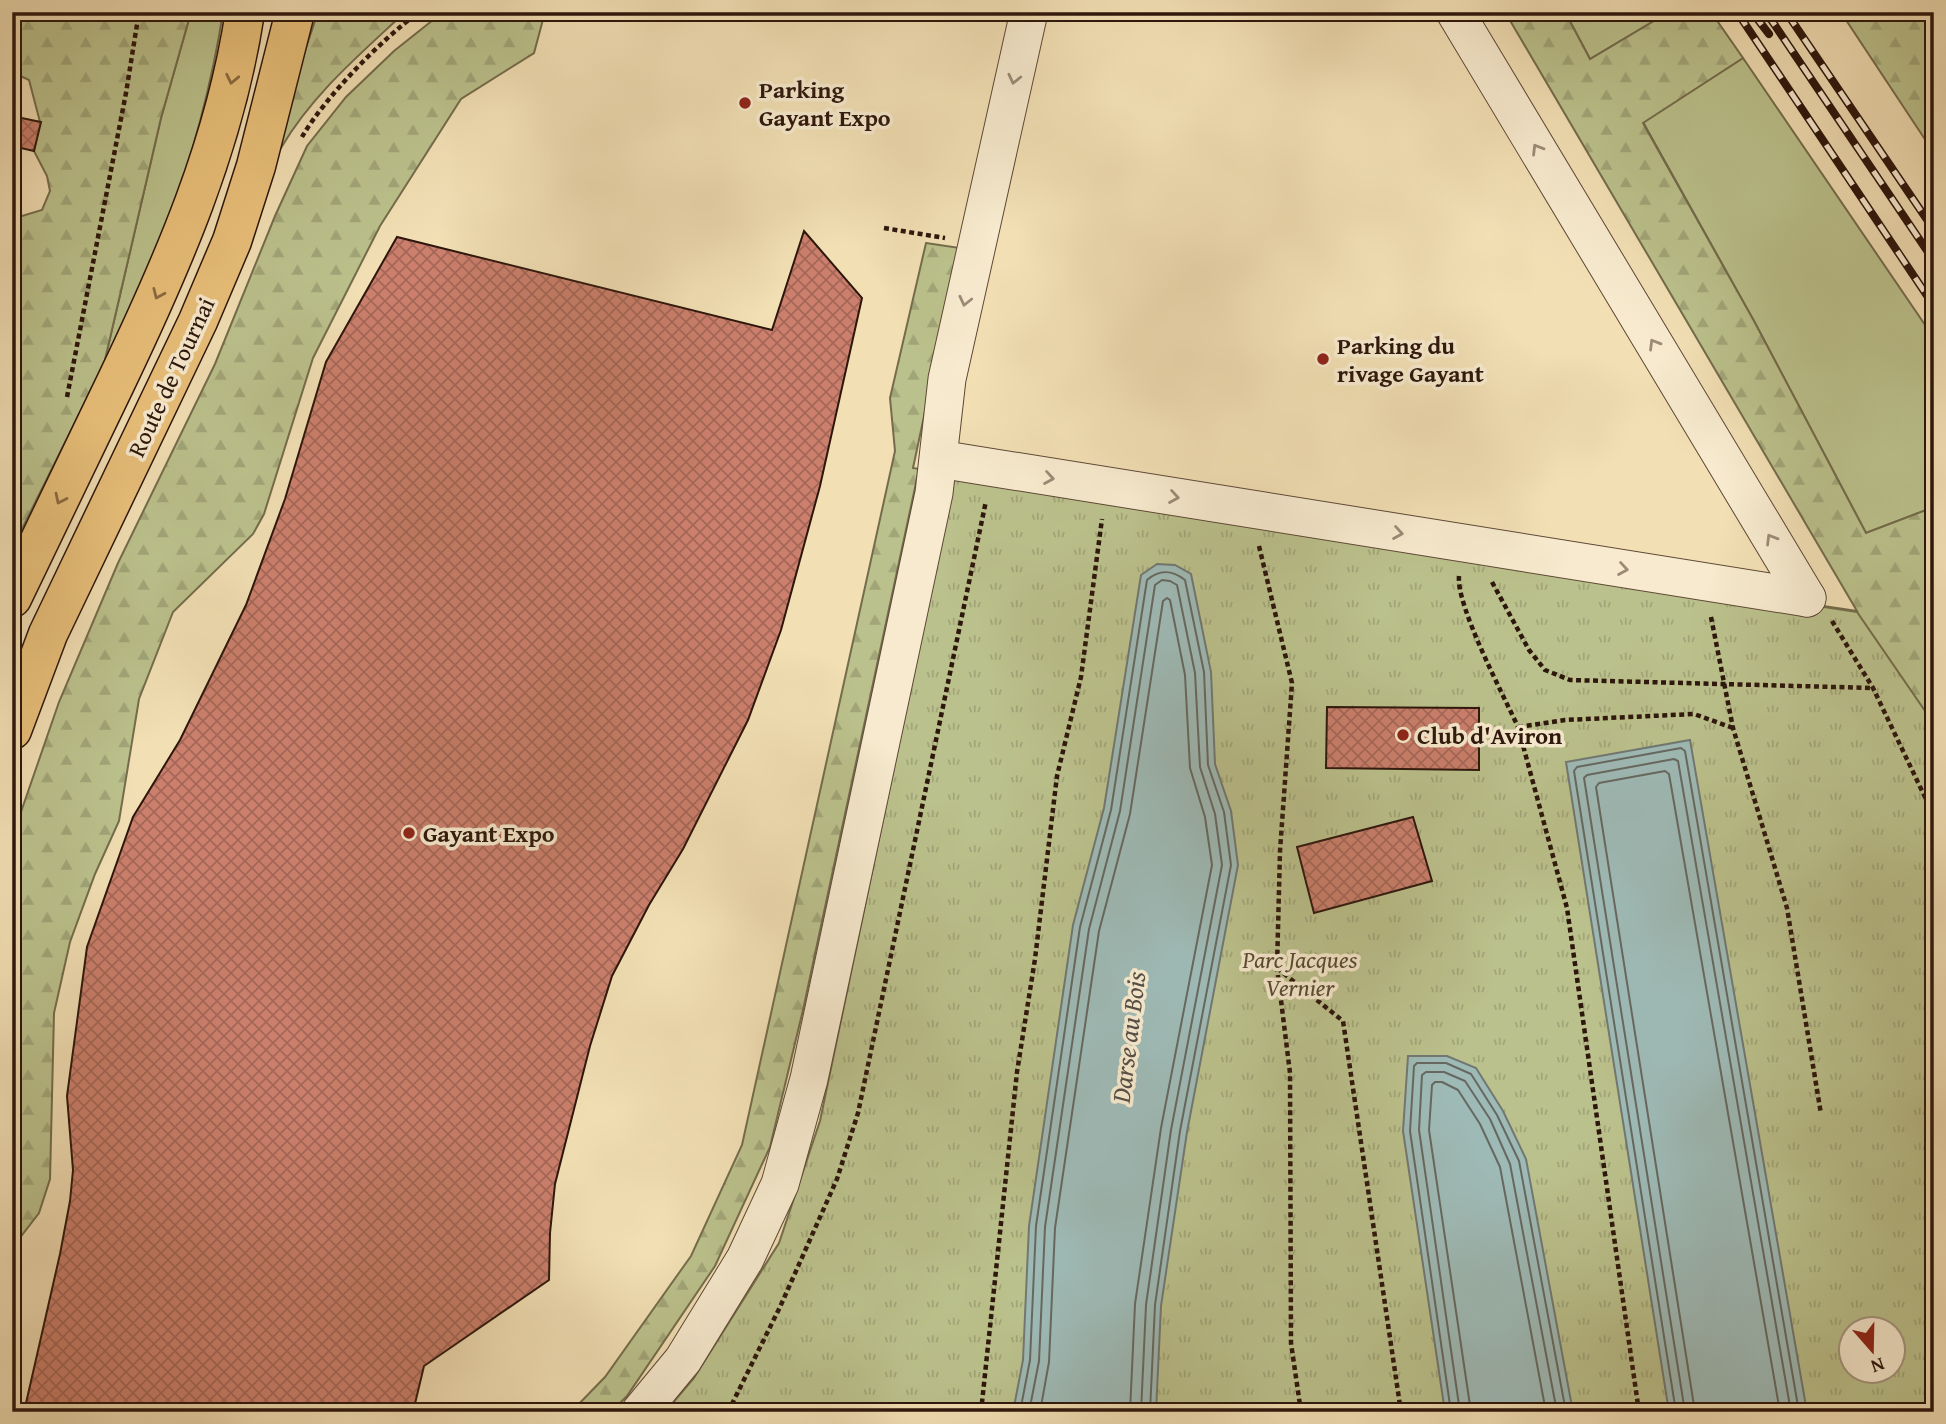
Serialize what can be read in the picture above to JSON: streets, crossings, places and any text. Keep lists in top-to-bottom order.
{
  "streets": {
    "main road": ["Route de Tournai"]
  },
  "water": ["Darse au Bois"],
  "parks": ["Parc Jacques Vernier"],
  "places": [
    "Parking Gayant Expo",
    "Parking du rivage Gayant",
    "Club d'Aviron",
    "Gayant Expo"
  ],
  "north": "bottom"
}
